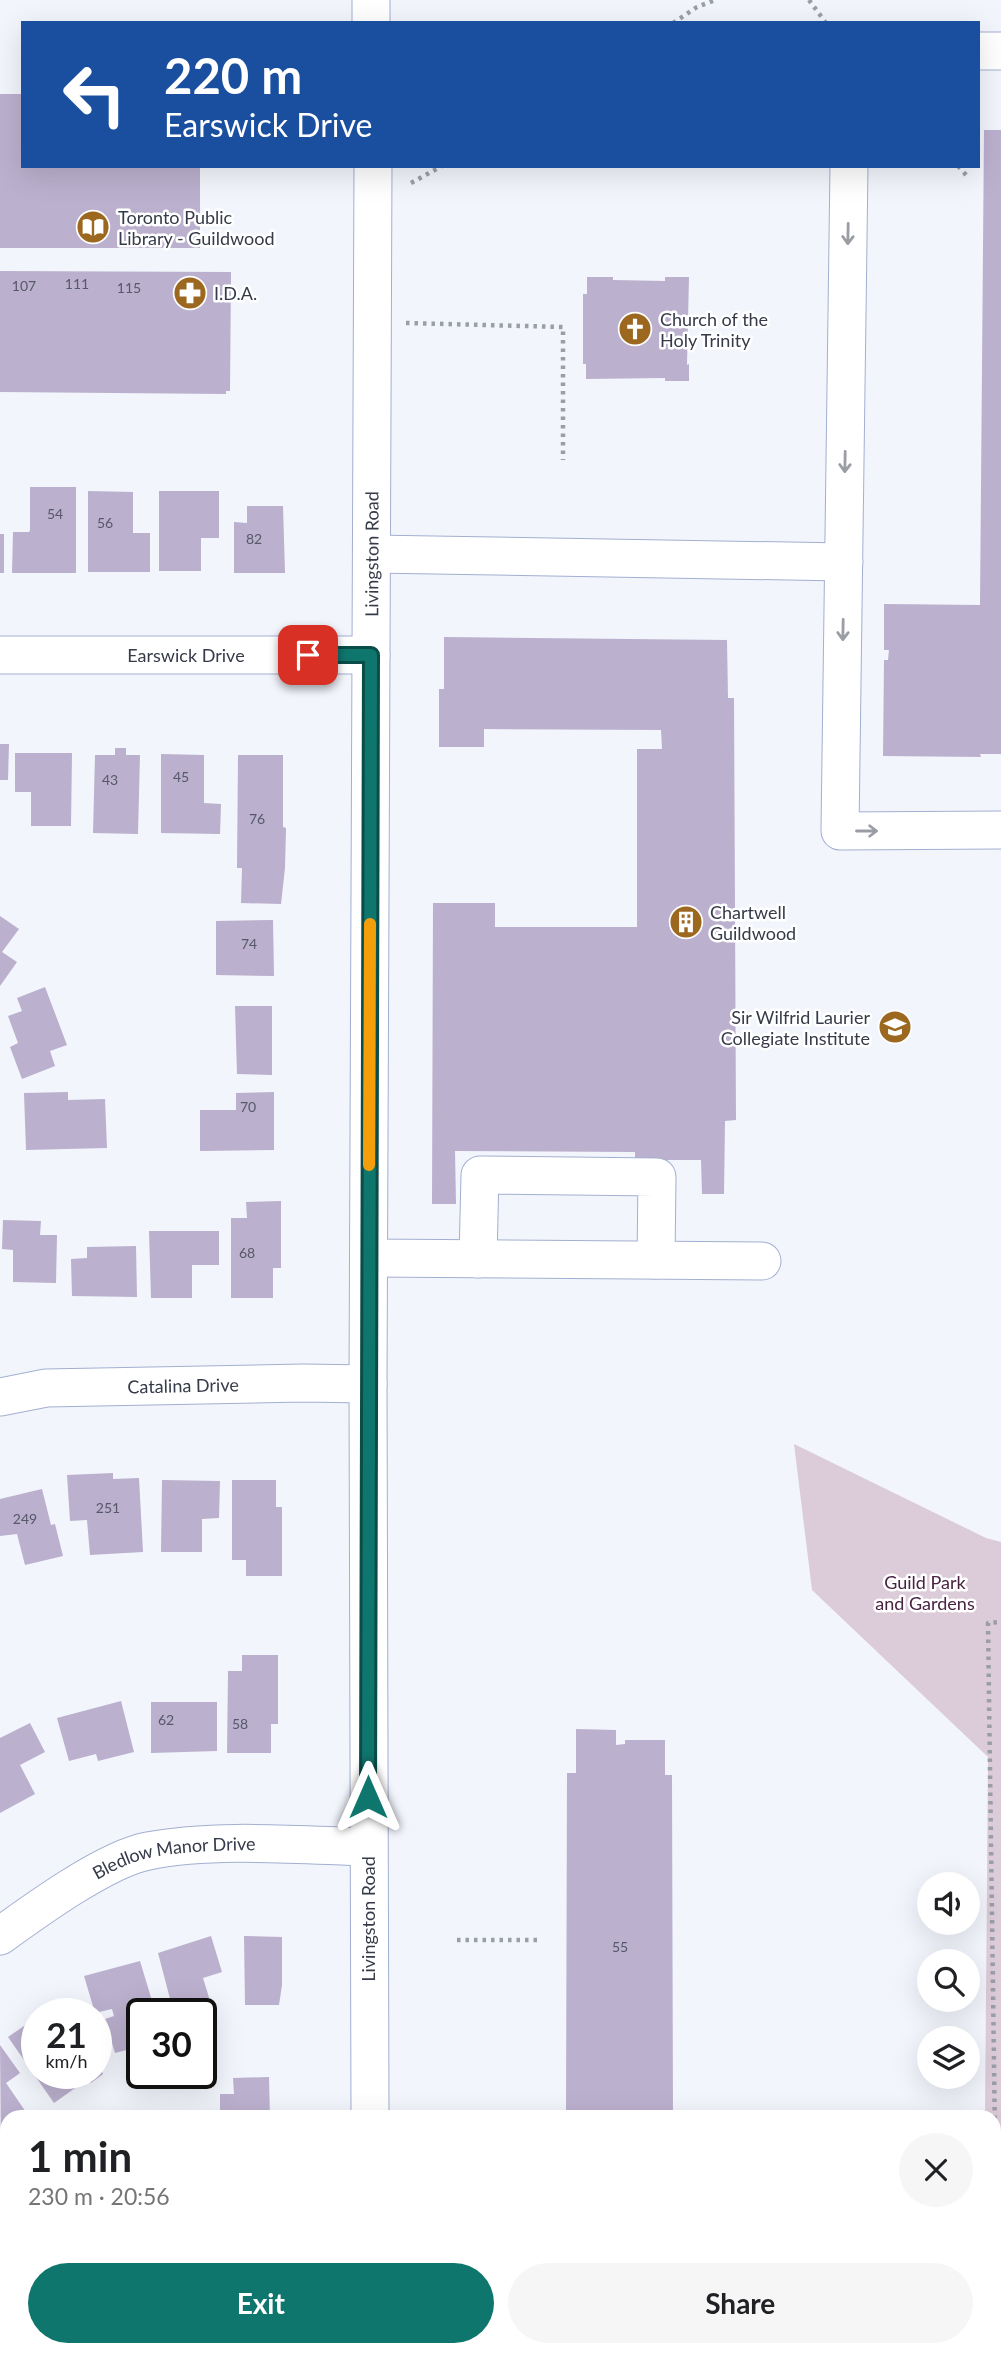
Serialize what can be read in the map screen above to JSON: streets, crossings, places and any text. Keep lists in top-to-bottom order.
{
  "streets": {
    "street": [
      "Livingston Road",
      "Earswick Drive",
      "Catalina Drive",
      "Bledlow Manor Drive"
    ]
  },
  "crossings": [
    ["Livingston Road", "Earswick Drive"],
    ["Livingston Road", "Catalina Drive"],
    ["Livingston Road", "Bledlow Manor Drive"]
  ],
  "parks": ["Guild Park and Gardens"],
  "places": {
    "library": ["Toronto Public Library - Guildwood"],
    "pharmacy": ["I.D.A."],
    "church": ["Church of the Holy Trinity"],
    "building": ["Chartwell Guildwood"],
    "school or university": ["Sir Wilfrid Laurier Collegiate Institute"]
  },
  "house_numbers": [
    "111",
    "107",
    "115",
    "54",
    "56",
    "82",
    "45",
    "43",
    "76",
    "74",
    "70",
    "68",
    "251",
    "249",
    "62",
    "58",
    "55"
  ],
  "page": {
    "turn": ["220 m", "Earswick Drive"],
    "speed": "21 km/h",
    "limit": "30",
    "heading": ["1 min", "230 m · 20:56"],
    "buttons": ["Exit", "Share"]
  }
}
